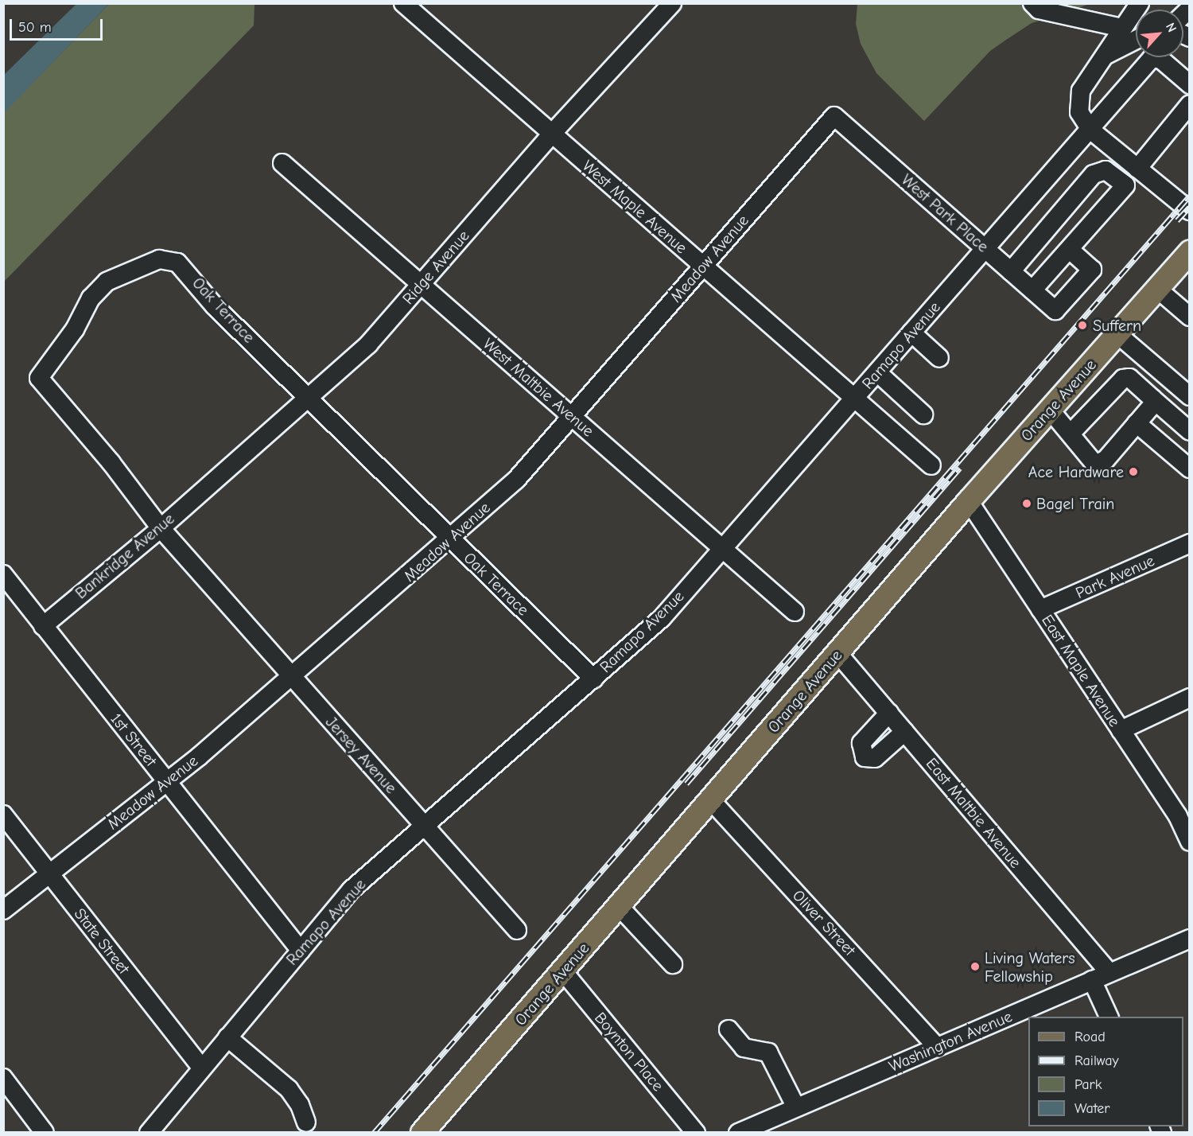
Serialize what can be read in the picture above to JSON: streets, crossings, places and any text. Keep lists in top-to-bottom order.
{
  "streets": {
    "main road": ["Orange Avenue"],
    "street": [
      "West Maple Avenue",
      "West Park Place",
      "Meadow Avenue",
      "Ridge Avenue",
      "Oak Terrace",
      "Ramapo Avenue",
      "West Maltbie Avenue",
      "Bankridge Avenue",
      "Park Avenue",
      "East Maple Avenue",
      "1st Street",
      "Jersey Avenue",
      "East Maltbie Avenue",
      "Oliver Street",
      "State Street",
      "Washington Avenue",
      "Boynton Place"
    ]
  },
  "crossings": [
    ["West Maple Avenue", "Meadow Avenue"],
    ["West Maple Avenue", "Ridge Avenue"],
    ["West Maple Avenue", "Ramapo Avenue"],
    ["West Park Place", "Meadow Avenue"],
    ["West Park Place", "Ramapo Avenue"],
    ["Meadow Avenue", "Oak Terrace"],
    ["Meadow Avenue", "West Maltbie Avenue"],
    ["Meadow Avenue", "1st Street"],
    ["Meadow Avenue", "Jersey Avenue"],
    ["Meadow Avenue", "State Street"],
    ["Ridge Avenue", "Oak Terrace"],
    ["Ridge Avenue", "West Maltbie Avenue"],
    ["Ridge Avenue", "Bankridge Avenue"],
    ["Oak Terrace", "Ramapo Avenue"],
    ["Oak Terrace", "Bankridge Avenue"],
    ["Oak Terrace", "Jersey Avenue"],
    ["Ramapo Avenue", "West Maltbie Avenue"],
    ["Ramapo Avenue", "1st Street"],
    ["Ramapo Avenue", "Jersey Avenue"],
    ["Ramapo Avenue", "State Street"],
    ["Orange Avenue", "East Maple Avenue"],
    ["Orange Avenue", "East Maltbie Avenue"],
    ["Orange Avenue", "Oliver Street"],
    ["Orange Avenue", "Boynton Place"],
    ["Bankridge Avenue", "1st Street"],
    ["Park Avenue", "East Maple Avenue"],
    ["East Maltbie Avenue", "Washington Avenue"],
    ["Oliver Street", "Washington Avenue"]
  ],
  "places": [
    "Suffern",
    "Ace Hardware",
    "Bagel Train",
    "Living Waters Fellowship"
  ],
  "legend": [
    "Road",
    "Railway",
    "Park",
    "Water"
  ],
  "scale_bar": "50 m",
  "north": "top right"
}
